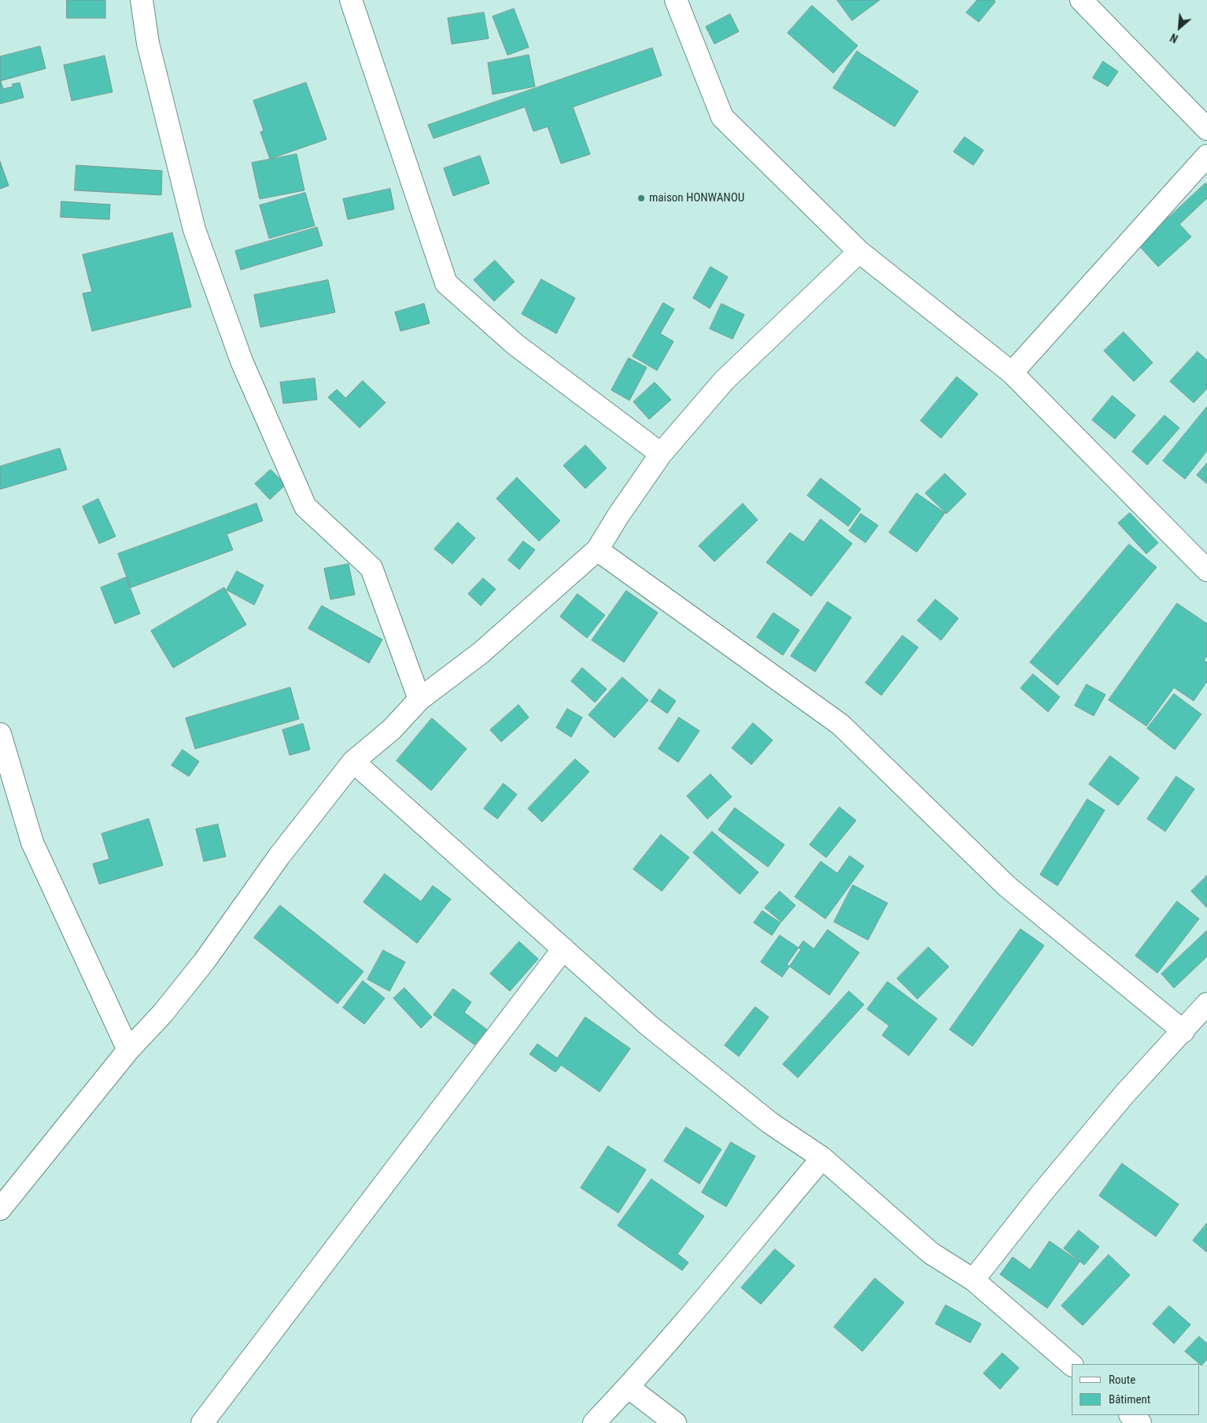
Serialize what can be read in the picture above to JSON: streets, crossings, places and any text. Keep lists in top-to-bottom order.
{
  "places": ["maison HONWANOU"],
  "legend": ["Route", "Bâtiment"],
  "north": "bottom left"
}
